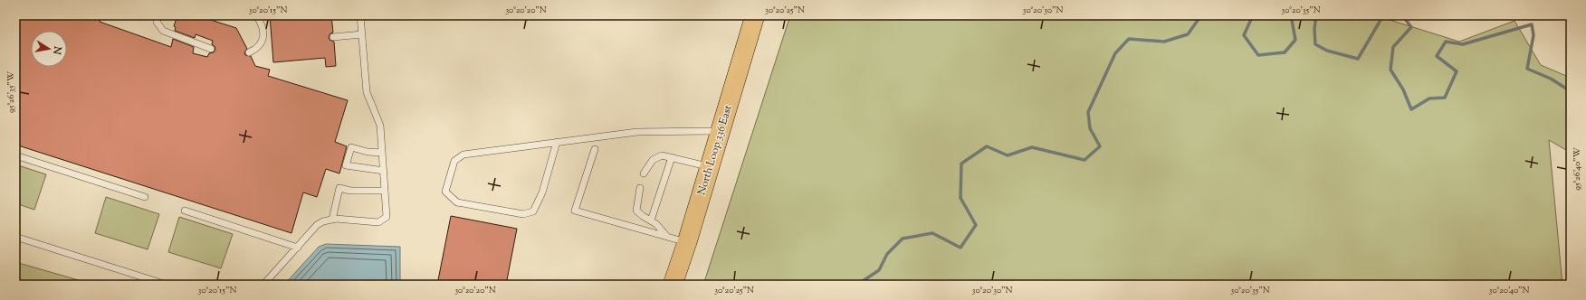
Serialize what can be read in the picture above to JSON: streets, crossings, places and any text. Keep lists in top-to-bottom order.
{
  "streets": {
    "main road": ["North Loop 336 East"]
  },
  "north": "right",
  "coordinates": [
    "30°20'15\"N",
    "30°20'20\"N",
    "30°20'25\"N",
    "30°20'30\"N",
    "30°20'35\"N",
    "95°26'35\"W",
    "95°26'40\"W",
    "30°20'40\"N"
  ]
}
